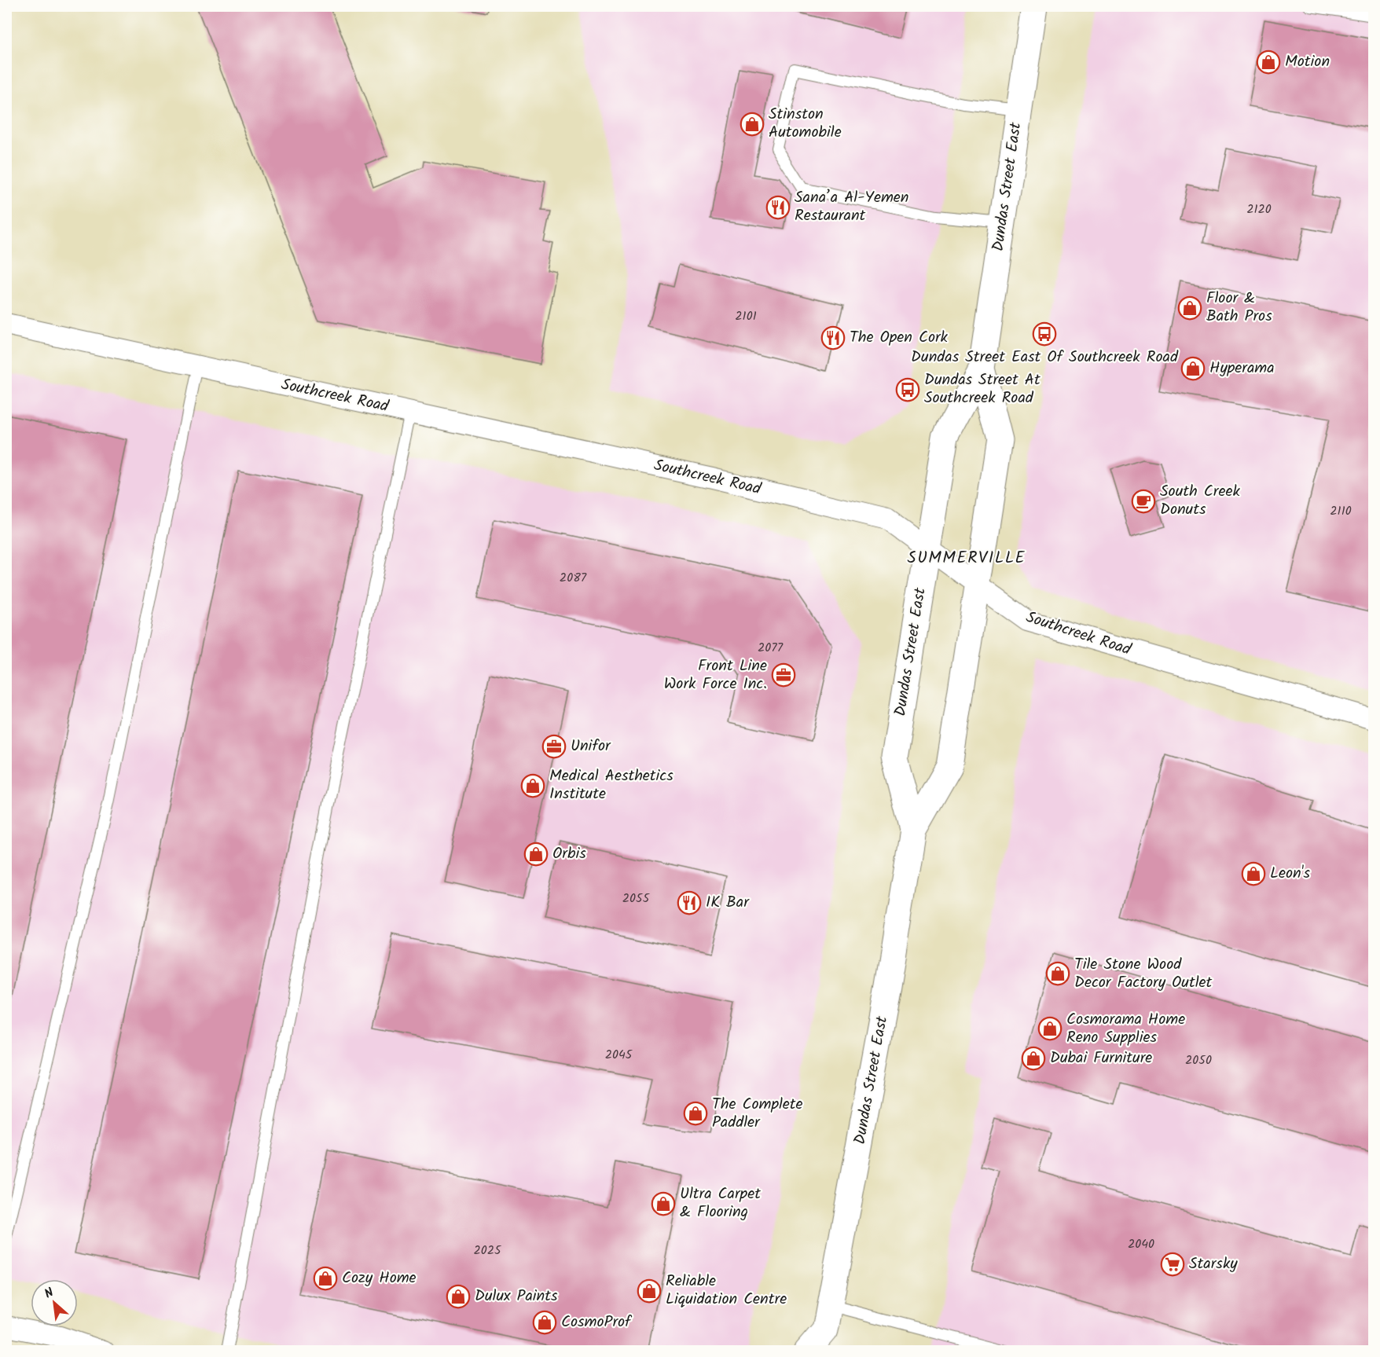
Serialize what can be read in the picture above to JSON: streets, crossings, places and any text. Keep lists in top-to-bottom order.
{
  "streets": {
    "main road": ["Dundas Street East"],
    "street": ["Southcreek Road"]
  },
  "crossings": [
    ["Dundas Street East", "Southcreek Road"]
  ],
  "districts": ["SUMMERVILLE"],
  "places": {
    "shop": [
      "Motion",
      "Stinston Automobile",
      "Floor & Bath Pros",
      "Hyperama",
      "Medical Aesthetics Institute",
      "Orbis",
      "Leon's",
      "Tile Stone Wood Decor Factory Outlet",
      "Cosmorama Home Reno Supplies",
      "Dubai Furniture",
      "The Complete Paddler",
      "Ultra Carpet & Flooring",
      "Cozy Home",
      "Reliable Liquidation Centre",
      "Dulux Paints",
      "CosmoProf"
    ],
    "restaurant": ["Sana’a Al-Yemen Restaurant", "The Open Cork", "IK Bar"],
    "bus stop": ["Dundas Street East Of Southcreek Road", "Dundas Street At Southcreek Road"],
    "cafe": ["South Creek Donuts"],
    "office": ["Front Line Work Force Inc.", "Unifor"],
    "supermarket": ["Starsky"]
  },
  "house_numbers": [
    "2120",
    "2101",
    "2110",
    "2087",
    "2077",
    "2055",
    "2045",
    "2050",
    "2040",
    "2025"
  ],
  "north": "top left"
}
